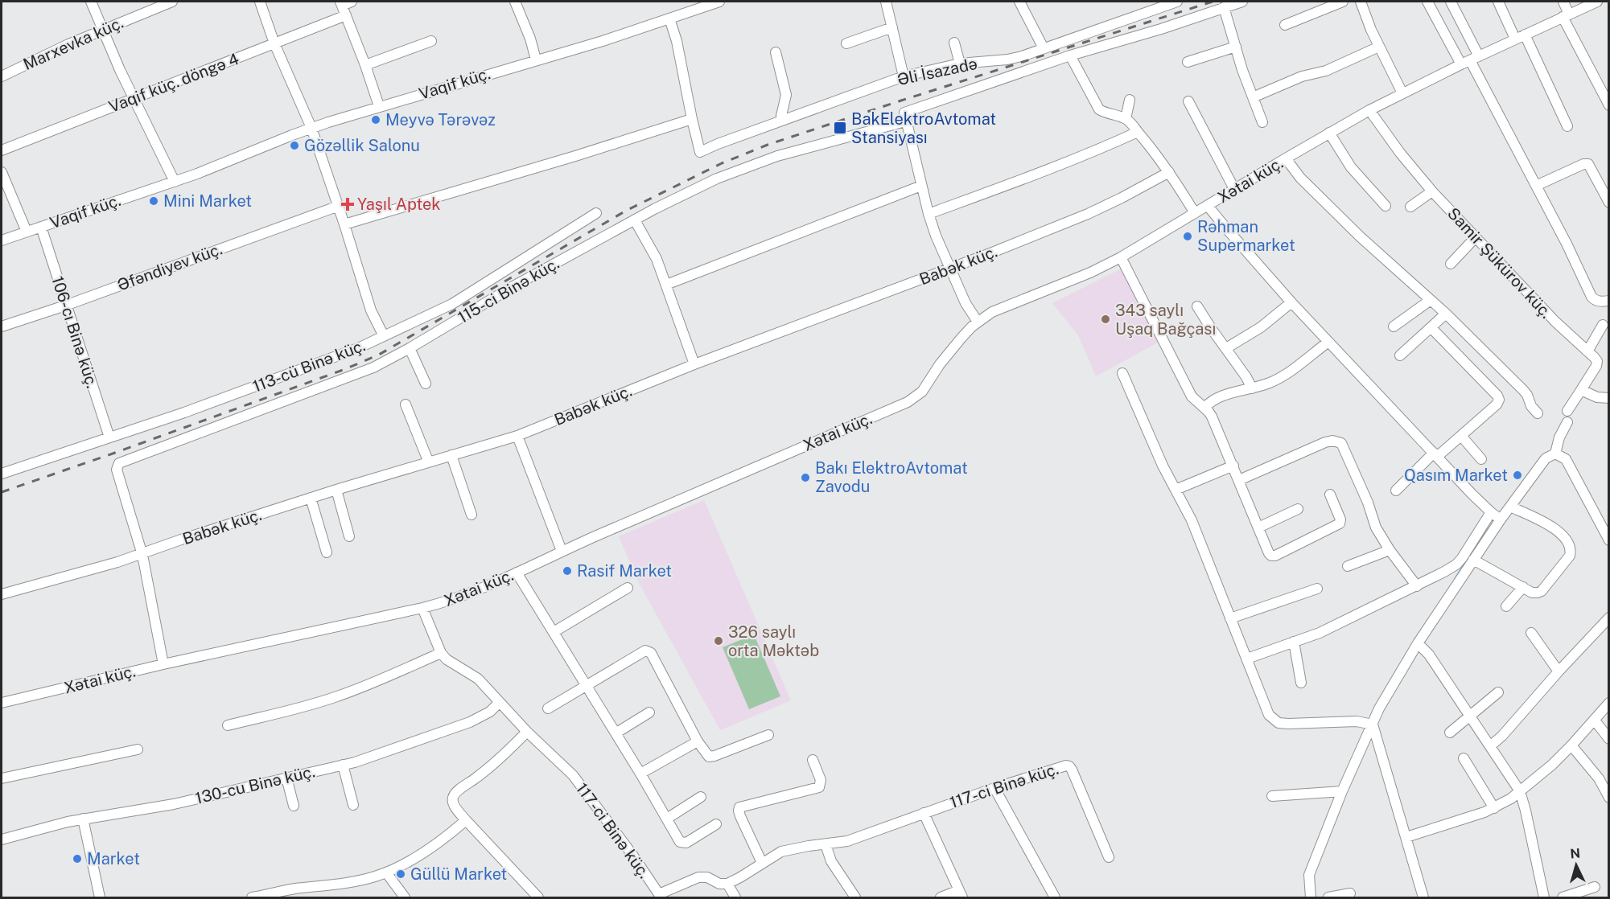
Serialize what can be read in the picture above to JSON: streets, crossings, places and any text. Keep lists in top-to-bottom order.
{
  "streets": {
    "street": [
      "Marxevka küç.",
      "Əli İsazadə",
      "Vaqif küç. döngə 4",
      "Vaqif küç.",
      "Xətai küç.",
      "Samir Şükürov küç.",
      "Babək küç.",
      "Əfəndiyev küç.",
      "115-ci Binə küç.",
      "106-cı Binə küç.",
      "113-cü Binə küç.",
      "130-cu Binə küç.",
      "117-ci Binə küç."
    ]
  },
  "crossings": [
    ["Vaqif küç.", "106-cı Binə küç."],
    ["Xətai küç.", "Samir Şükürov küç."],
    ["Xətai küç.", "117-ci Binə küç."],
    ["Babək küç.", "115-ci Binə küç."],
    ["Əfəndiyev küç.", "106-cı Binə küç."],
    ["106-cı Binə küç.", "113-cü Binə küç."],
    ["130-cu Binə küç.", "117-ci Binə küç."]
  ],
  "places": {
    "other": [
      "Meyvə Tərəvəz",
      "Gözəllik Salonu",
      "Mini Market",
      "Rəhman Supermarket",
      "343 saylı Uşaq Bağçası",
      "Qasım Market",
      "Bakı ElektroAvtomat Zavodu",
      "Rasif Market",
      "326 saylı orta Məktəb",
      "Market",
      "Güllü Market"
    ],
    "transit": ["BakElektroAvtomat Stansiyası"],
    "health": ["Yaşıl Aptek"]
  },
  "north": "top"
}
